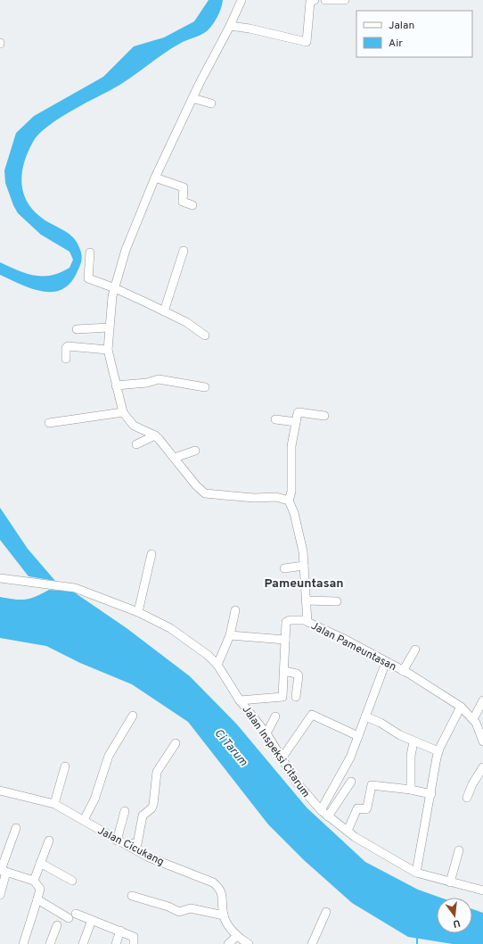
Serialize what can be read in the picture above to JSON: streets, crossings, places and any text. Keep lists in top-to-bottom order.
{
  "streets": {
    "street": ["Jalan Pameuntasan", "Jalan Inspeksi Citarum", "Jalan Cicukang"]
  },
  "districts": ["Pameuntasan"],
  "water": ["Ci Tarum"],
  "legend": ["Jalan", "Air"],
  "north": "bottom"
}
